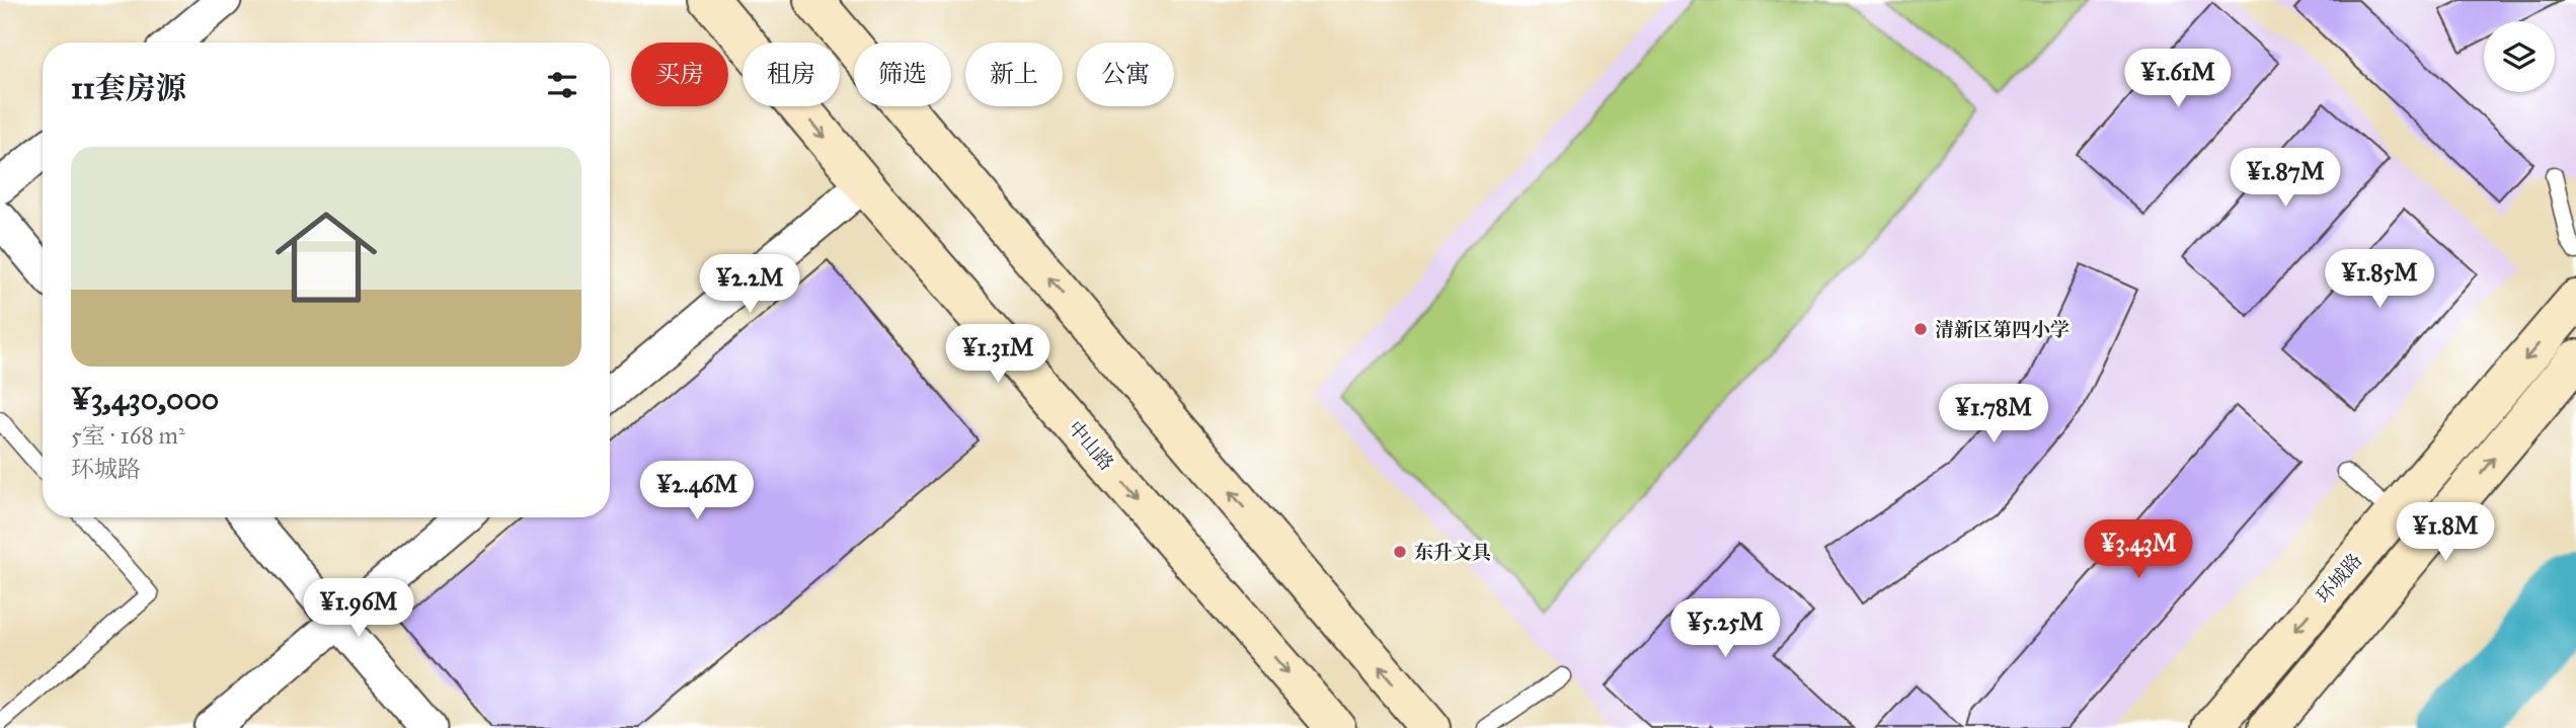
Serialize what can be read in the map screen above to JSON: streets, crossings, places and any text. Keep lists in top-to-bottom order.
{
  "streets": {
    "main road": ["中山路", "环城路"]
  },
  "places": ["清新区第四小学", "东升文具"],
  "page": {
    "chip": [
      "买房",
      "租房",
      "筛选",
      "新上",
      "公寓"
    ],
    "heading": "11套房源",
    "price": [
      "¥1.61M",
      "¥1.87M",
      "¥1.85M",
      "¥2.2M",
      "¥1.31M",
      "¥1.78M",
      "¥2.46M",
      "¥1.8M",
      "¥3.43M",
      "¥1.96M",
      "¥5.25M"
    ],
    "list": [
      {
        "name": "¥3,430,000",
        "note": "5室 · 168 m² · 环城路"
      }
    ]
  }
}
